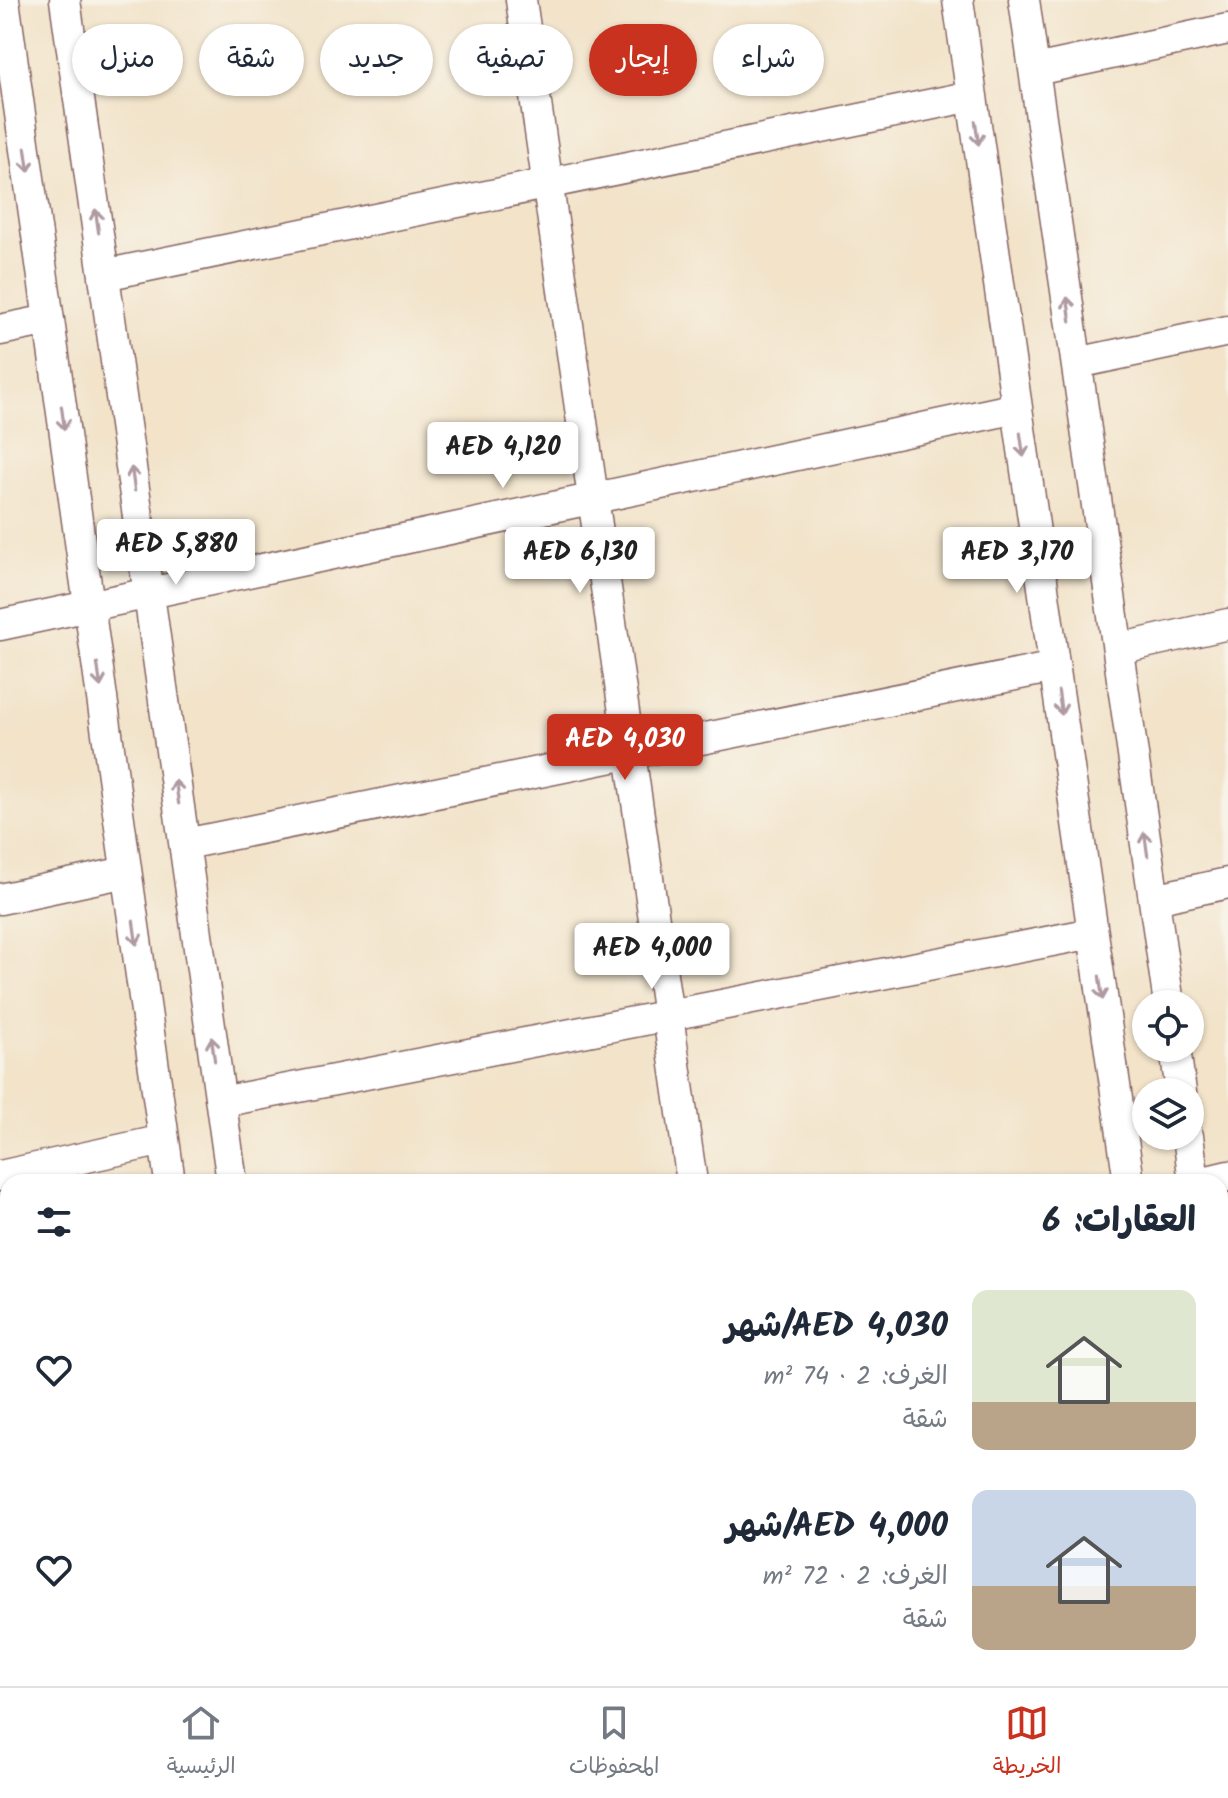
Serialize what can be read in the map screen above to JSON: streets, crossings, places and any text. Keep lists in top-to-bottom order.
{
  "page": {
    "chip": [
      "شراء",
      "إيجار",
      "تصفية",
      "جديد",
      "شقة",
      "منزل"
    ],
    "price": [
      "AED 4,120",
      "AED 5,880",
      "AED 6,130",
      "AED 3,170",
      "AED 4,030",
      "AED 4,000"
    ],
    "heading": "العقارات: 6",
    "list": [
      {
        "name": "AED 4,030/شهر",
        "note": "الغرف: 2 · 74 m² · شقة"
      },
      {
        "name": "AED 4,000/شهر",
        "note": "الغرف: 2 · 72 m² · شقة"
      }
    ],
    "tabs": ["الخريطة", "المحفوظات", "الرئيسية"]
  }
}
